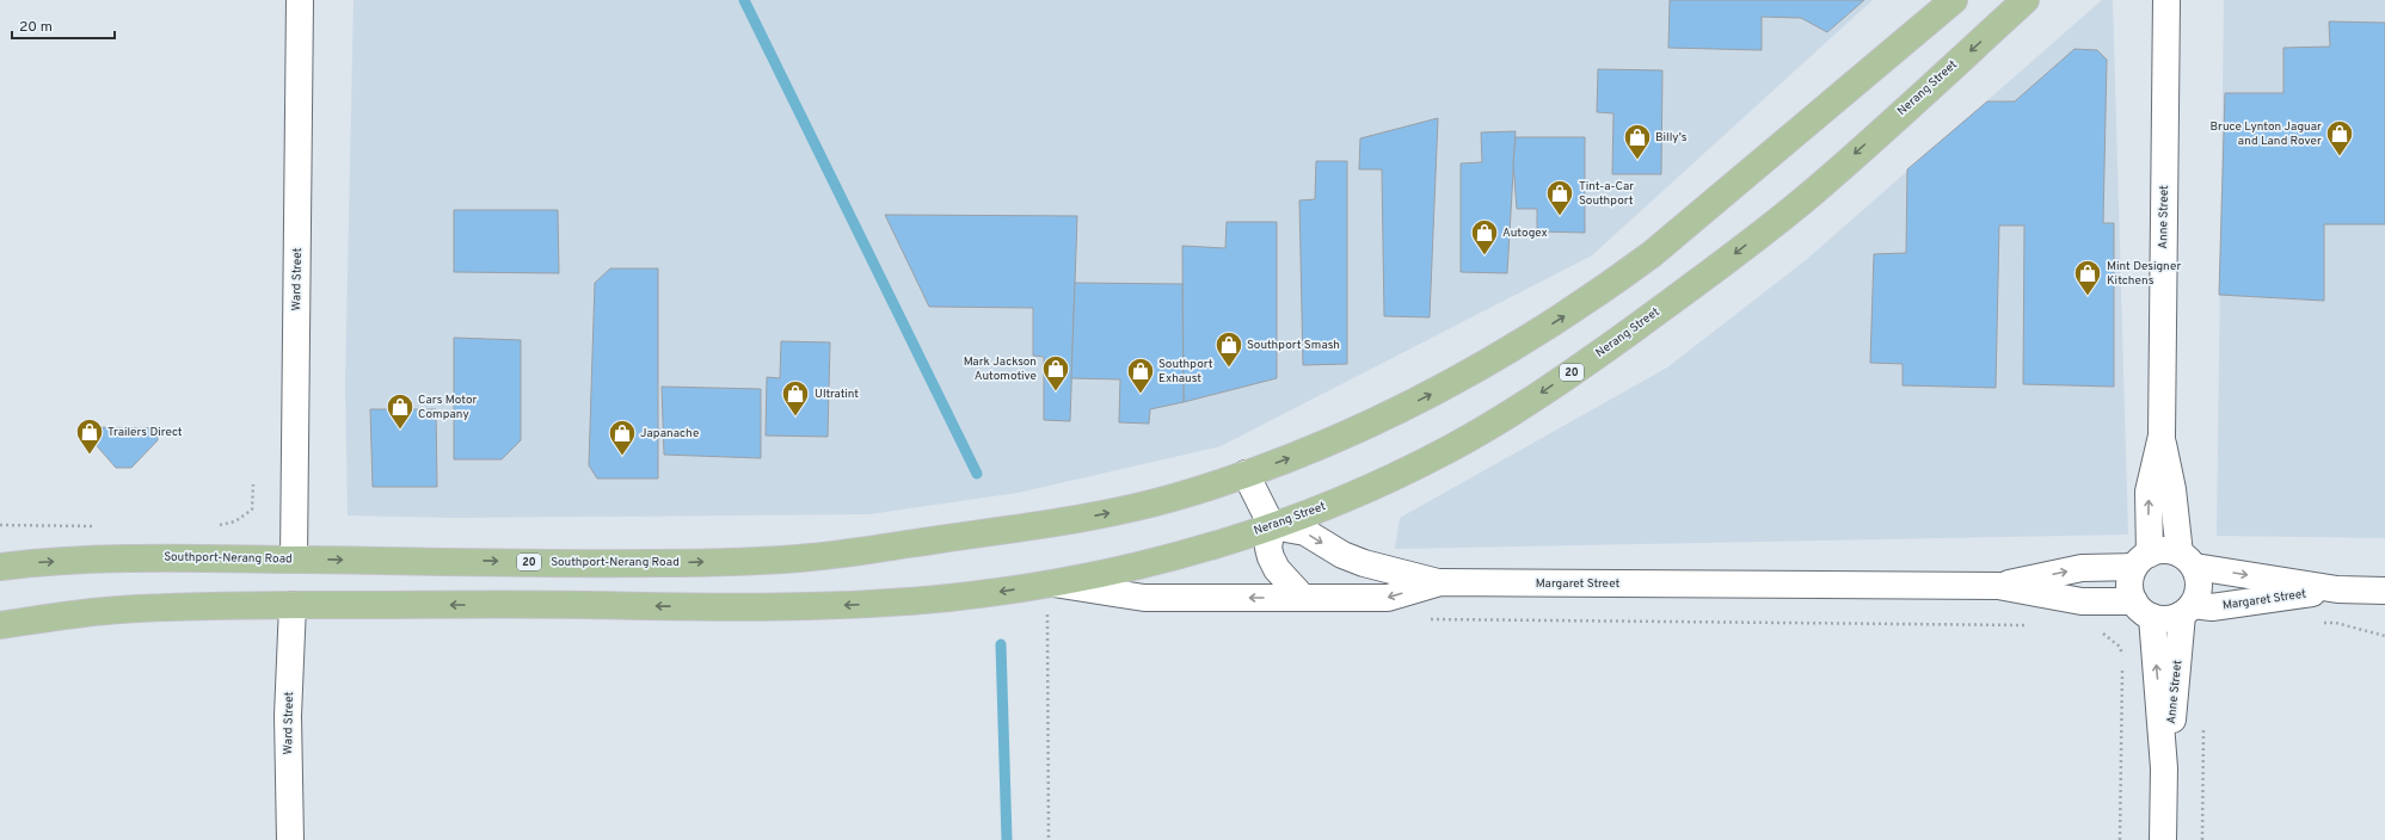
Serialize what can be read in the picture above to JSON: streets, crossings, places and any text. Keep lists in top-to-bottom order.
{
  "streets": {
    "main road": ["Nerang Street", "20", "Southport-Nerang Road"],
    "street": ["Anne Street", "Ward Street", "Margaret Street"]
  },
  "crossings": [
    ["Nerang Street", "20"],
    ["Nerang Street", "Margaret Street"],
    ["Anne Street", "Margaret Street"],
    ["Ward Street", "20"],
    ["Ward Street", "Southport-Nerang Road"],
    ["20", "Southport-Nerang Road"],
    ["20", "Margaret Street"]
  ],
  "places": {
    "shop": [
      "Bruce Lynton Jaguar and Land Rover",
      "Billy's",
      "Tint-a-Car Southport",
      "Autogex",
      "Mint Designer Kitchens",
      "Southport Smash",
      "Mark Jackson Automotive",
      "Southport Exhaust",
      "Ultratint",
      "Cars Motor Company",
      "Trailers Direct",
      "Japanache"
    ]
  },
  "scale_bar": "20 m"
}
